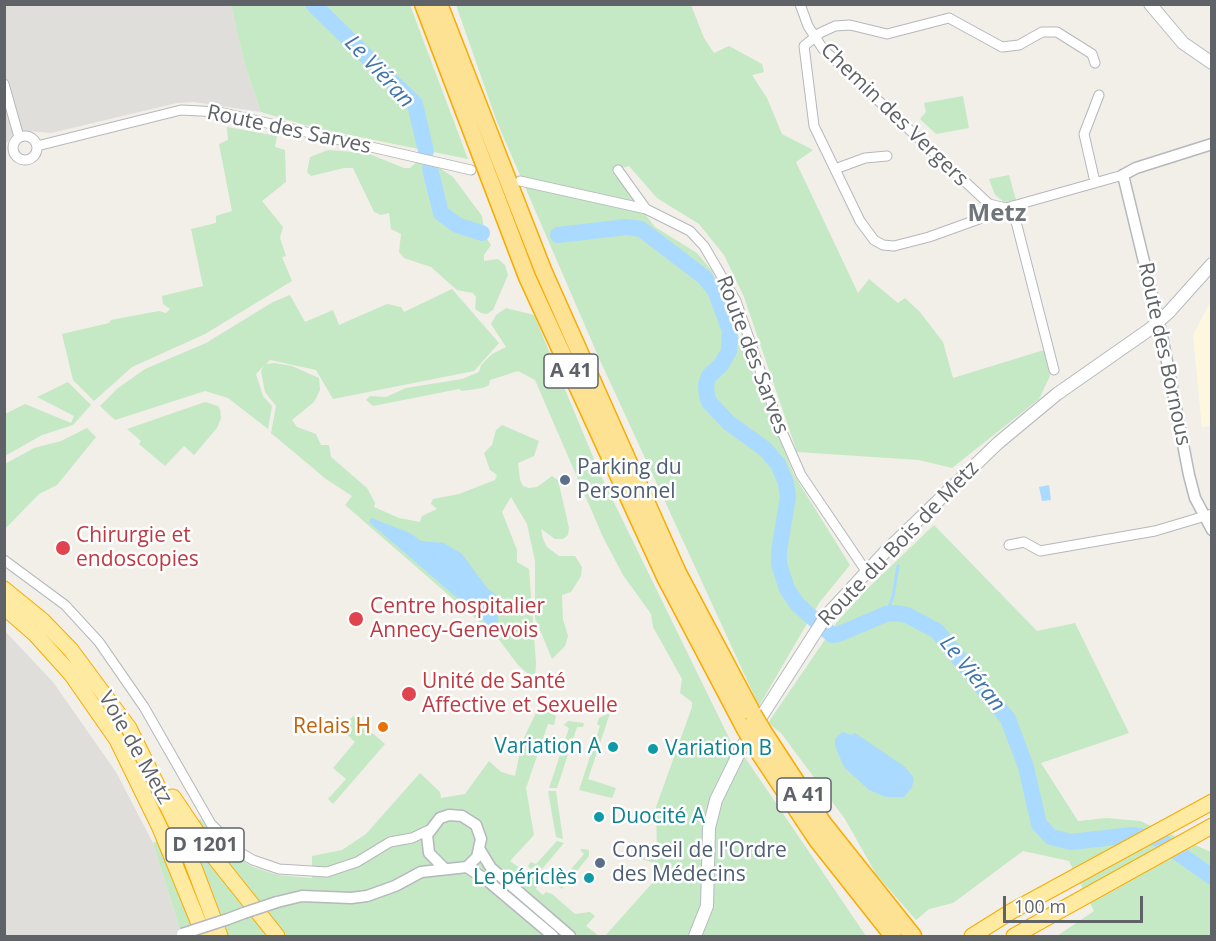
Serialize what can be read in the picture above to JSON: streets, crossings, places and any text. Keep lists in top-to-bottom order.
{
  "streets": {
    "highway": ["A 41", "Voie de Metz", "D 1201"],
    "main road": ["Route du Bois de Metz"],
    "street": ["Chemin des Vergers", "Route des Sarves", "Route des Bornous"]
  },
  "crossings": [
    ["Route des Sarves", "Route du Bois de Metz"],
    ["Voie de Metz", "D 1201"]
  ],
  "districts": ["Metz"],
  "water": ["Le Viéran"],
  "places": [
    "Parking du Personnel",
    "Chirurgie et endoscopies",
    "Centre hospitalier Annecy-Genevois",
    "Unité de Santé Affective et Sexuelle",
    "Relais H",
    "Variation A",
    "Variation B",
    "Duocité A",
    "Conseil de l'Ordre des Médecins",
    "Le périclès"
  ],
  "scale_bar": "100 m"
}
